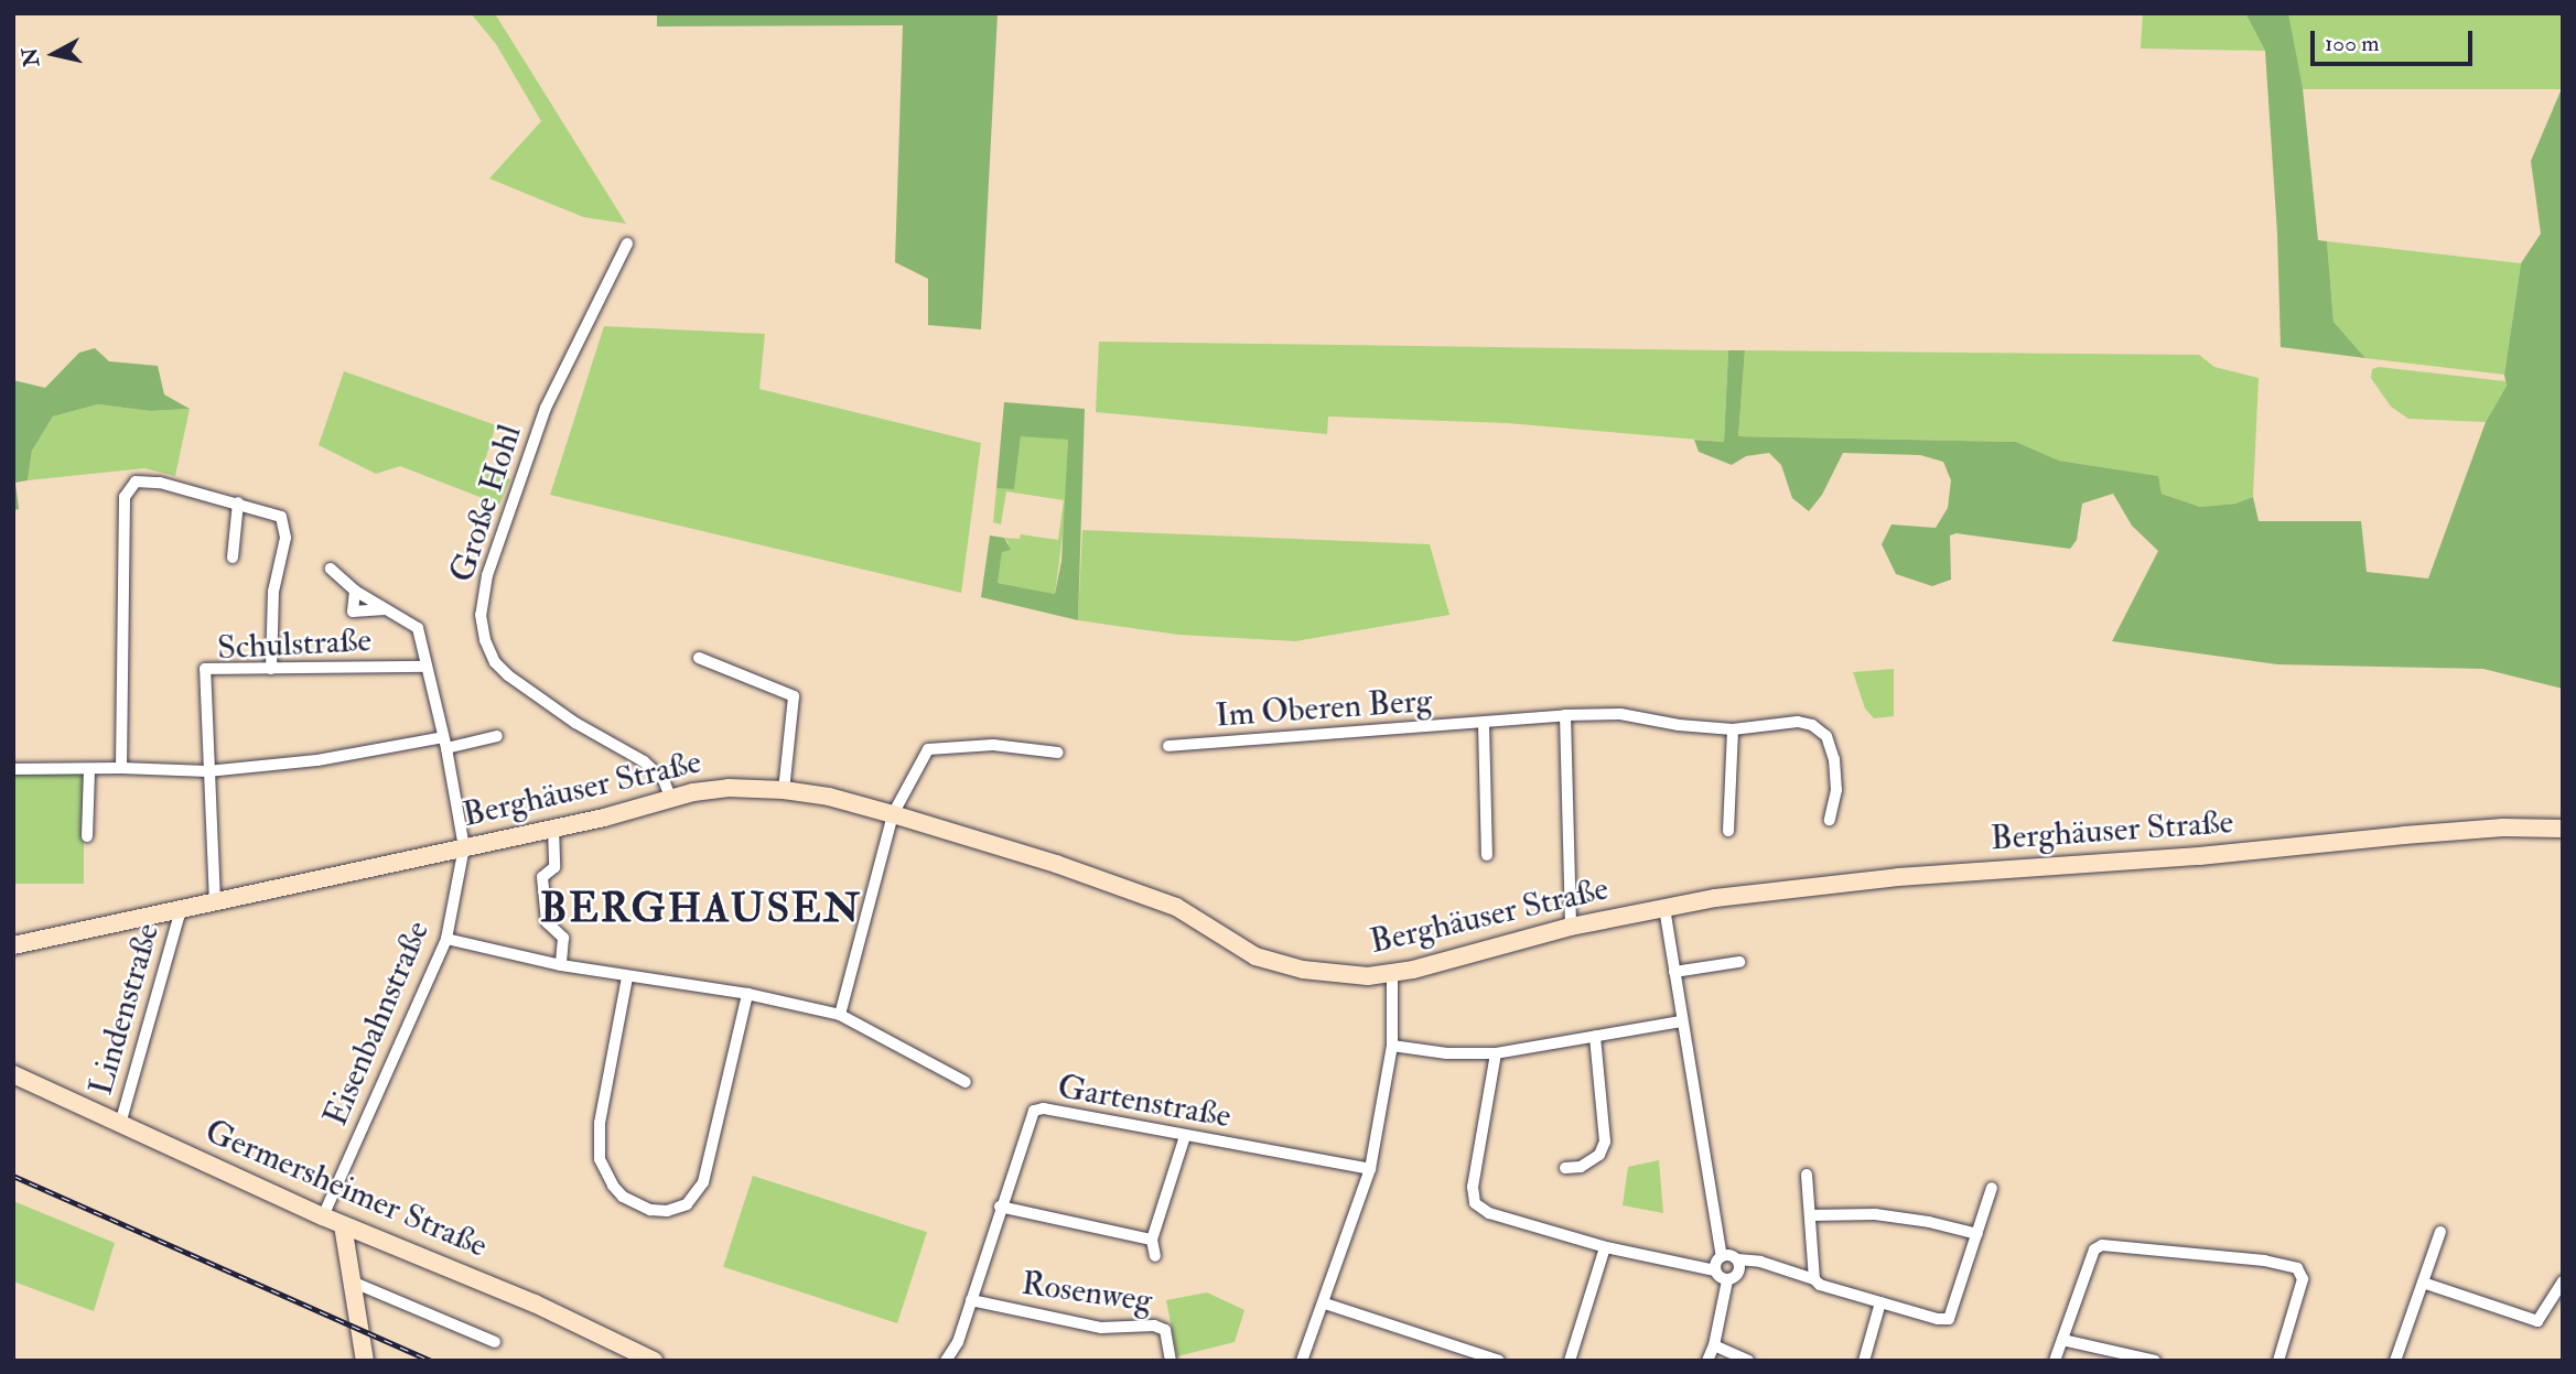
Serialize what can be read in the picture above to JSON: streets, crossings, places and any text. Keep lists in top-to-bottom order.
{
  "streets": {
    "street": [
      "Große Hohl",
      "Schulstraße",
      "Im Oberen Berg",
      "Berghäuser Straße",
      "Lindenstraße",
      "Eisenbahnstraße",
      "Gartenstraße",
      "Germersheimer Straße",
      "Rosenweg"
    ]
  },
  "crossings": [
    ["Große Hohl", "Berghäuser Straße"],
    ["Schulstraße", "Berghäuser Straße"],
    ["Berghäuser Straße", "Lindenstraße"],
    ["Berghäuser Straße", "Eisenbahnstraße"],
    ["Lindenstraße", "Germersheimer Straße"],
    ["Eisenbahnstraße", "Germersheimer Straße"],
    ["Gartenstraße", "Rosenweg"]
  ],
  "districts": ["BERGHAUSEN"],
  "scale_bar": "100 m",
  "north": "left"
}
